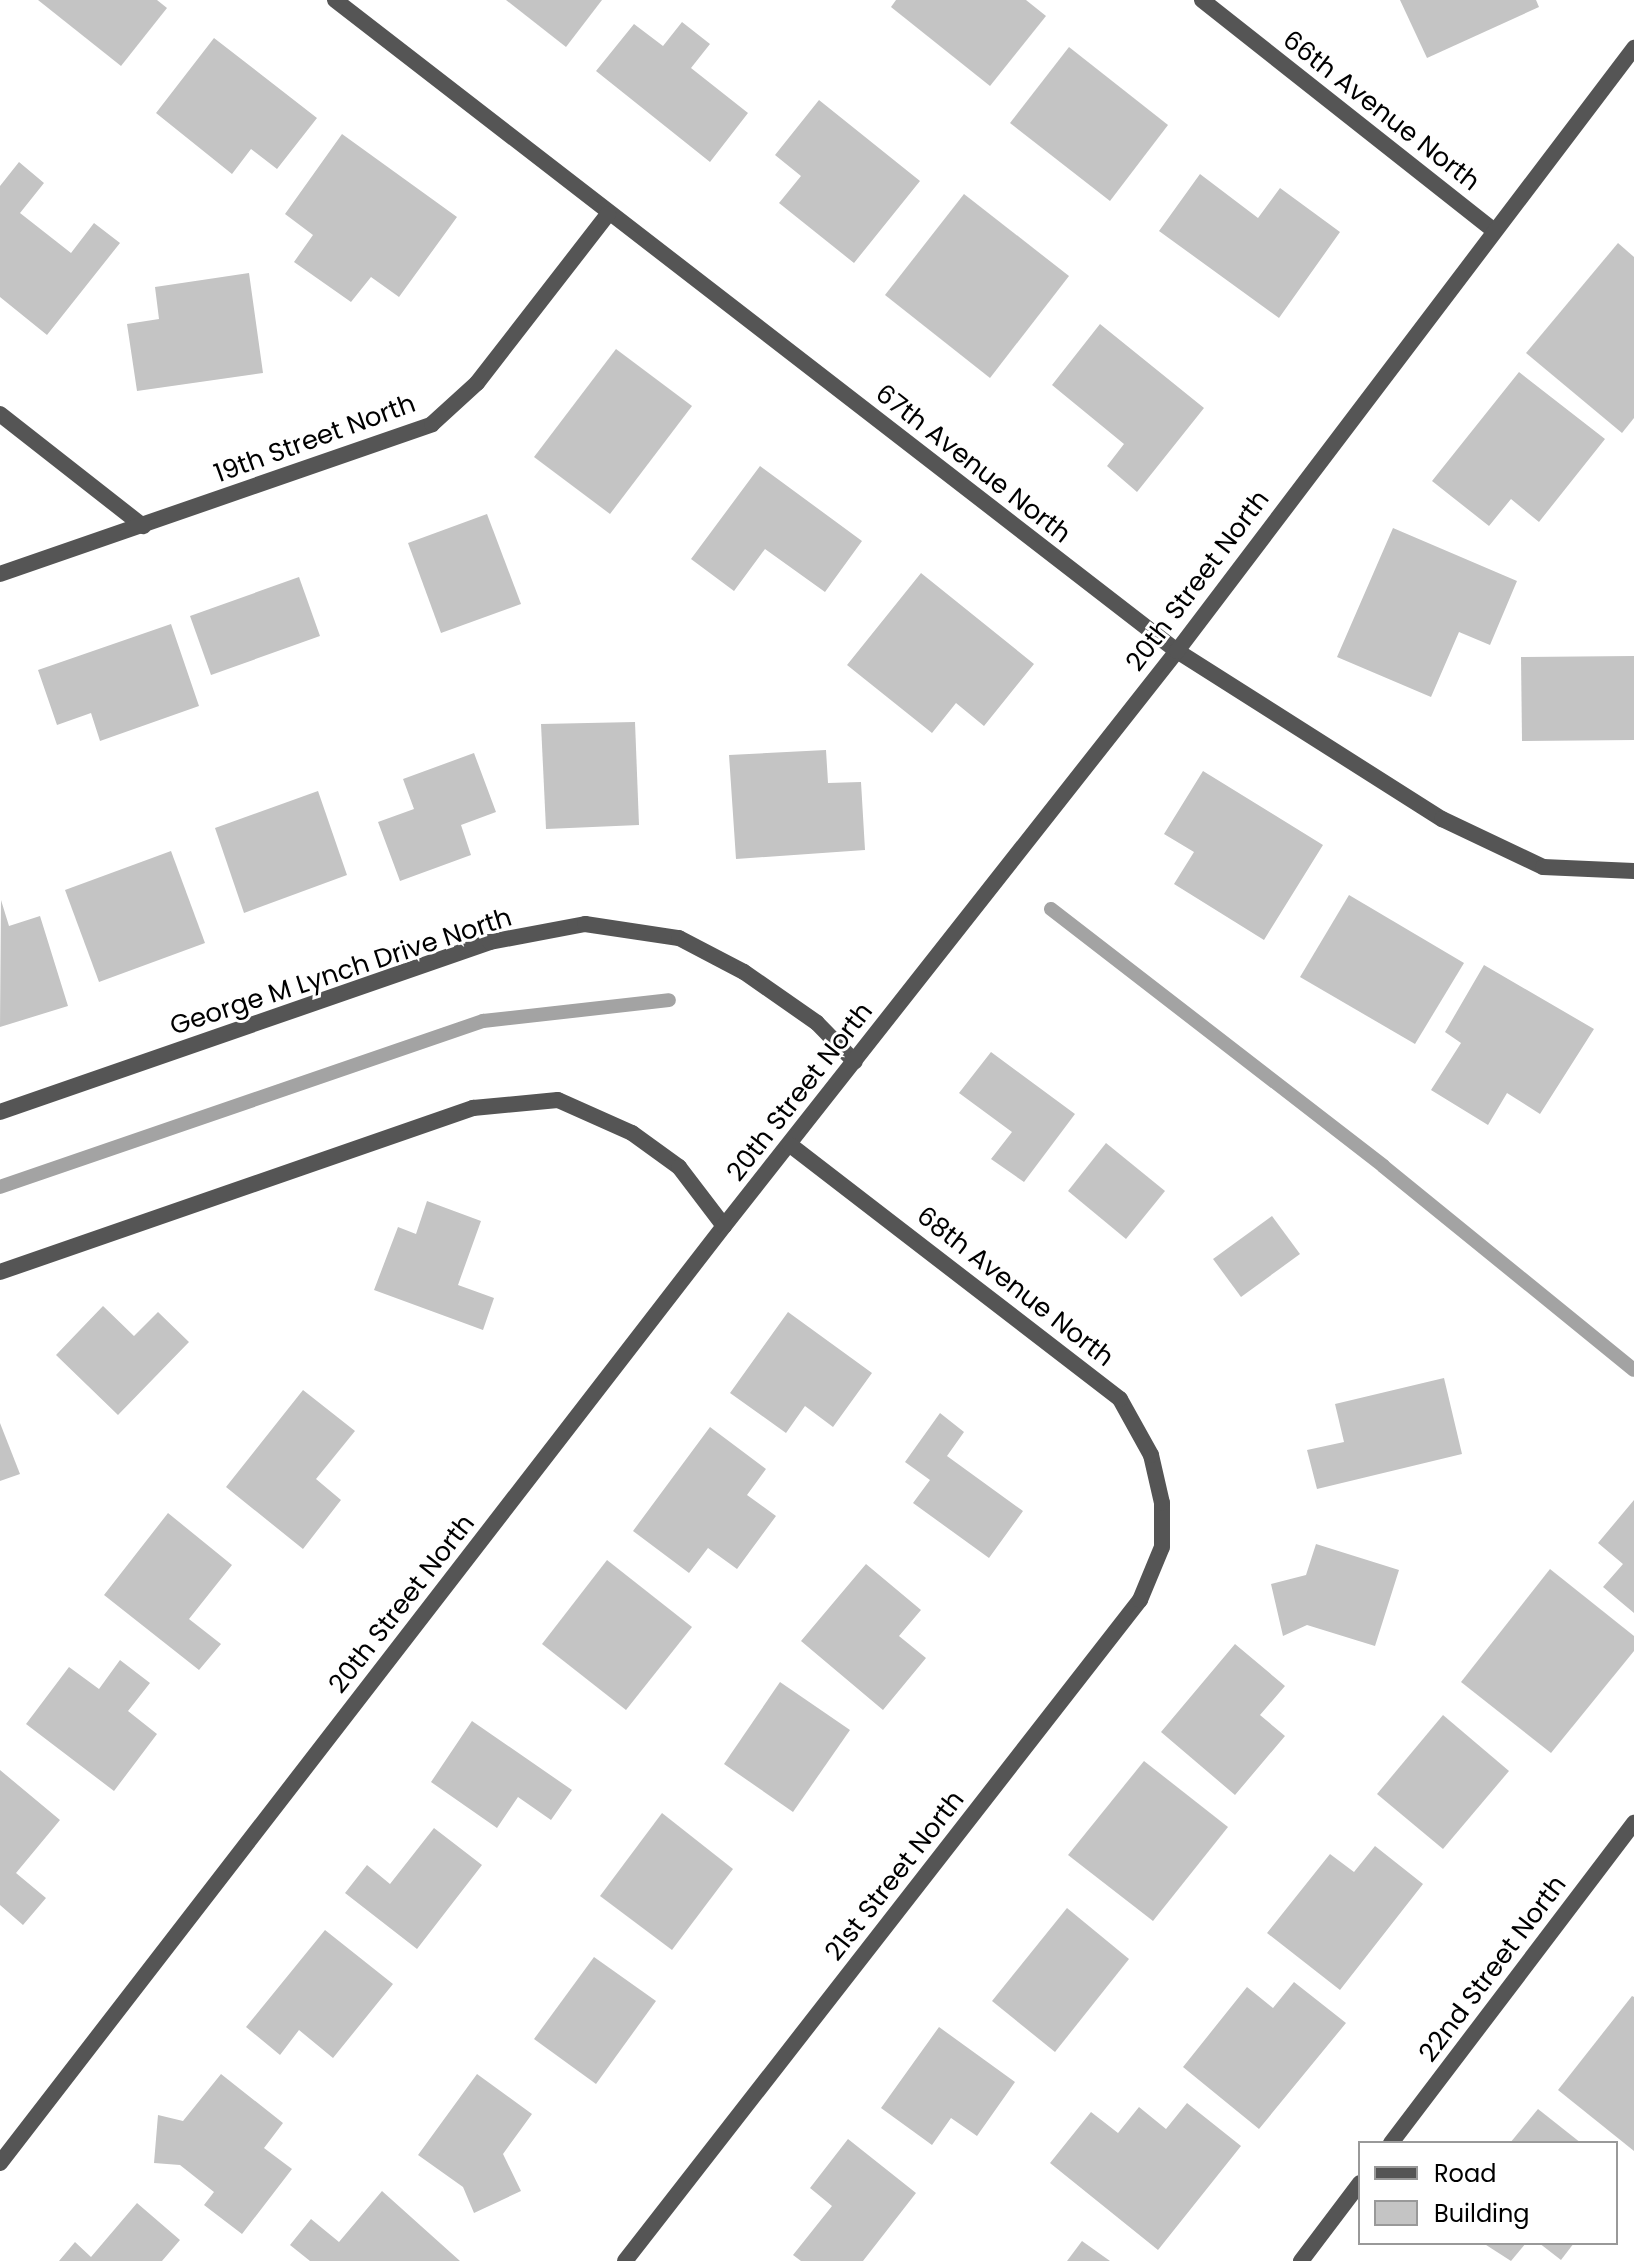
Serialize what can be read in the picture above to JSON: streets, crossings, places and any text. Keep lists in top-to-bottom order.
{
  "streets": {
    "street": [
      "66th Avenue North",
      "19th Street North",
      "67th Avenue North",
      "20th Street North",
      "George M Lynch Drive North",
      "68th Avenue North",
      "21st Street North",
      "22nd Street North"
    ]
  },
  "crossings": [
    ["66th Avenue North", "20th Street North"],
    ["19th Street North", "67th Avenue North"],
    ["67th Avenue North", "20th Street North"],
    ["20th Street North", "George M Lynch Drive North"],
    ["20th Street North", "68th Avenue North"],
    ["68th Avenue North", "21st Street North"]
  ],
  "legend": ["Road", "Building"]
}
